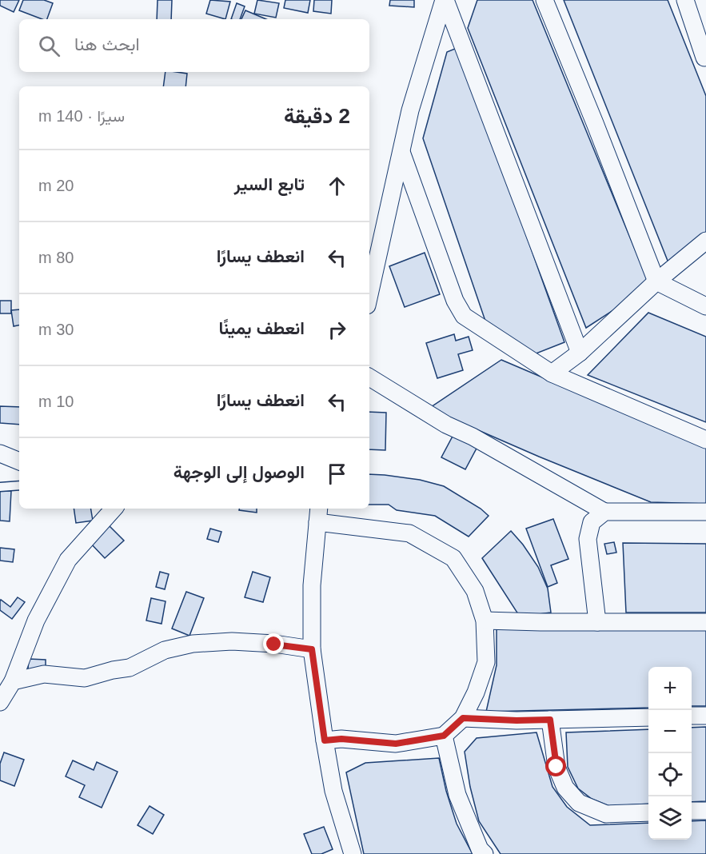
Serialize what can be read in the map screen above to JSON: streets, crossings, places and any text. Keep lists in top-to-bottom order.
{
  "page": {
    "search": "ابحث هنا",
    "heading": ["2 دقيقة", "سيرًا · 140 m"],
    "list": [
      ["تابع السير", "20 m"],
      ["انعطف يسارًا", "80 m"],
      ["انعطف يمينًا", "30 m"],
      ["انعطف يسارًا", "10 m"],
      "الوصول إلى الوجهة"
    ],
    "map_buttons": ["+", "−"]
  }
}
